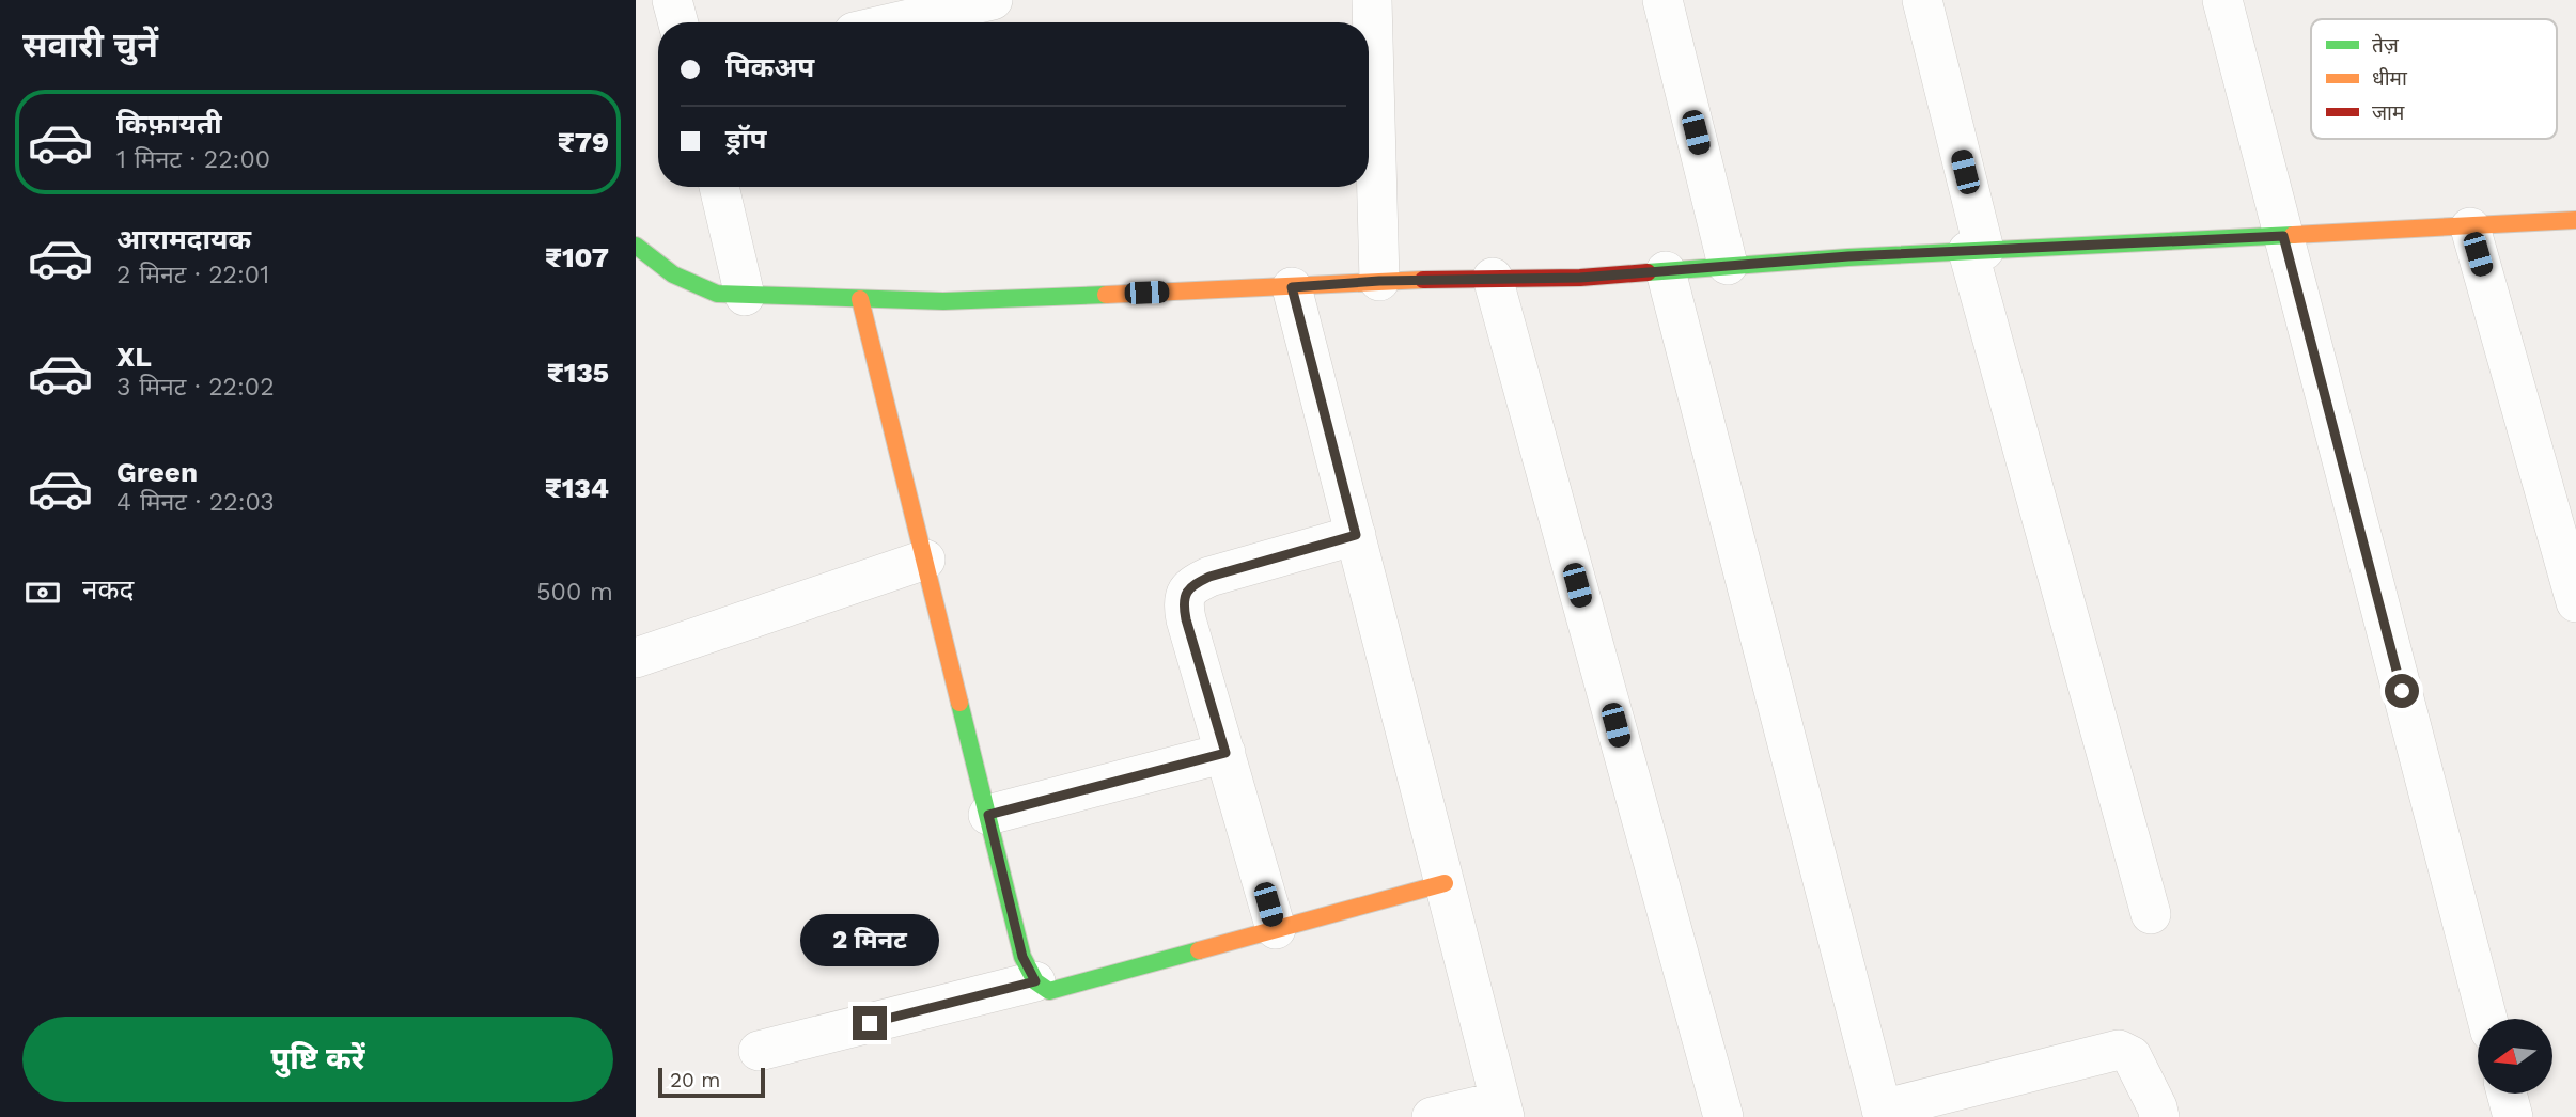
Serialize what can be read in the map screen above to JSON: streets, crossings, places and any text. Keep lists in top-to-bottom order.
{
  "legend": ["तेज़", "धीमा", "जाम"],
  "scale_bar": "20 m",
  "north": "left",
  "page": {
    "heading": "सवारी चुनें",
    "banner": ["पिकअप", "ड्रॉप"],
    "list": [
      {
        "name": "किफ़ायती",
        "note": "1 मिनट · 22:00",
        "value": "₹79"
      },
      {
        "name": "आरामदायक",
        "note": "2 मिनट · 22:01",
        "value": "₹107"
      },
      {
        "name": "XL",
        "note": "3 मिनट · 22:02",
        "value": "₹135"
      },
      {
        "name": "Green",
        "note": "4 मिनट · 22:03",
        "value": "₹134"
      }
    ],
    "pay": ["नकद", "500 m"],
    "bubble": "2 मिनट",
    "buttons": "पुष्टि करें",
    "scale": "20 m"
  }
}
